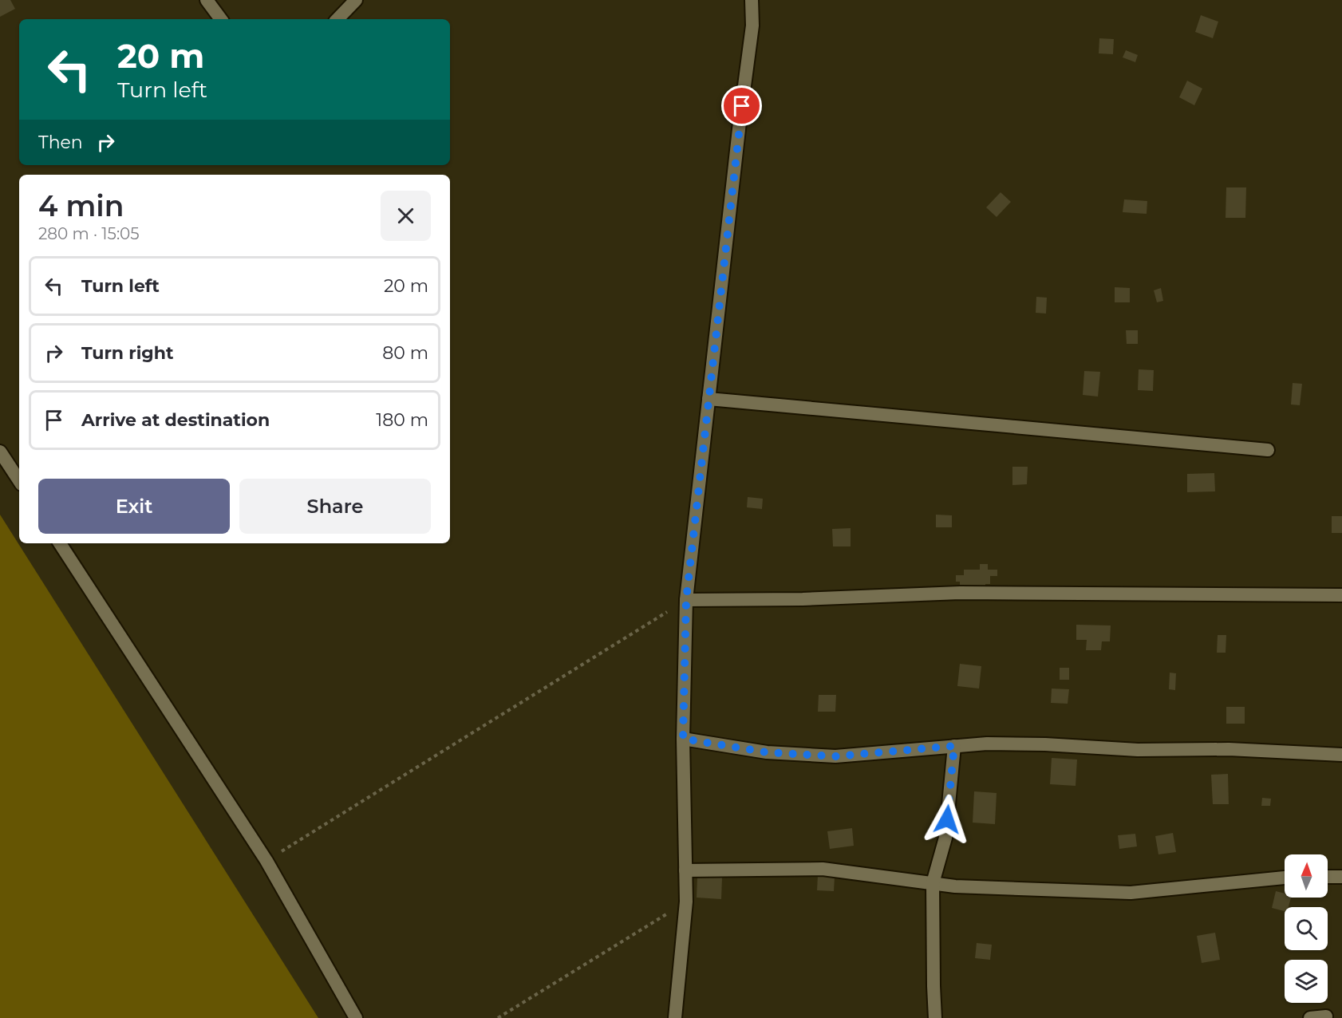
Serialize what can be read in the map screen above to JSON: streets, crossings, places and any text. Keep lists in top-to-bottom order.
{
  "north": "top",
  "page": {
    "turn": ["20 m", "Turn left"],
    "then": "Then",
    "heading": ["4 min", "280 m · 15:05"],
    "list": [
      {
        "name": "Turn left",
        "value": "20 m"
      },
      {
        "name": "Turn right",
        "value": "80 m"
      },
      {
        "name": "Arrive at destination",
        "value": "180 m"
      }
    ],
    "buttons": ["Exit", "Share"]
  }
}
